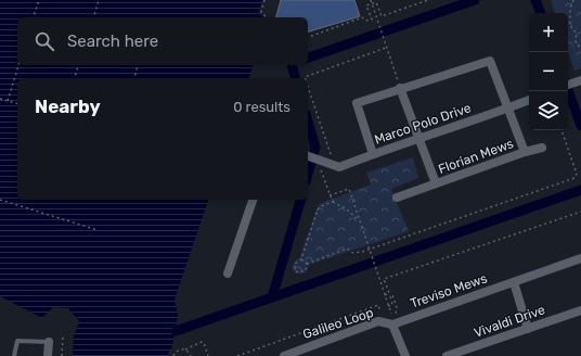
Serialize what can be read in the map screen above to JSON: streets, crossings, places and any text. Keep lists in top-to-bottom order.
{
  "streets": {
    "street": [
      "Marco Polo Drive",
      "Florian Mews",
      "Treviso Mews",
      "Vivaldi Drive",
      "Galileo Loop"
    ]
  },
  "crossings": [
    ["Marco Polo Drive", "Florian Mews"],
    ["Treviso Mews", "Galileo Loop"]
  ],
  "page": {
    "map_buttons": ["+", "−"],
    "search": "Search here",
    "heading": ["Nearby", "0 results"]
  }
}
